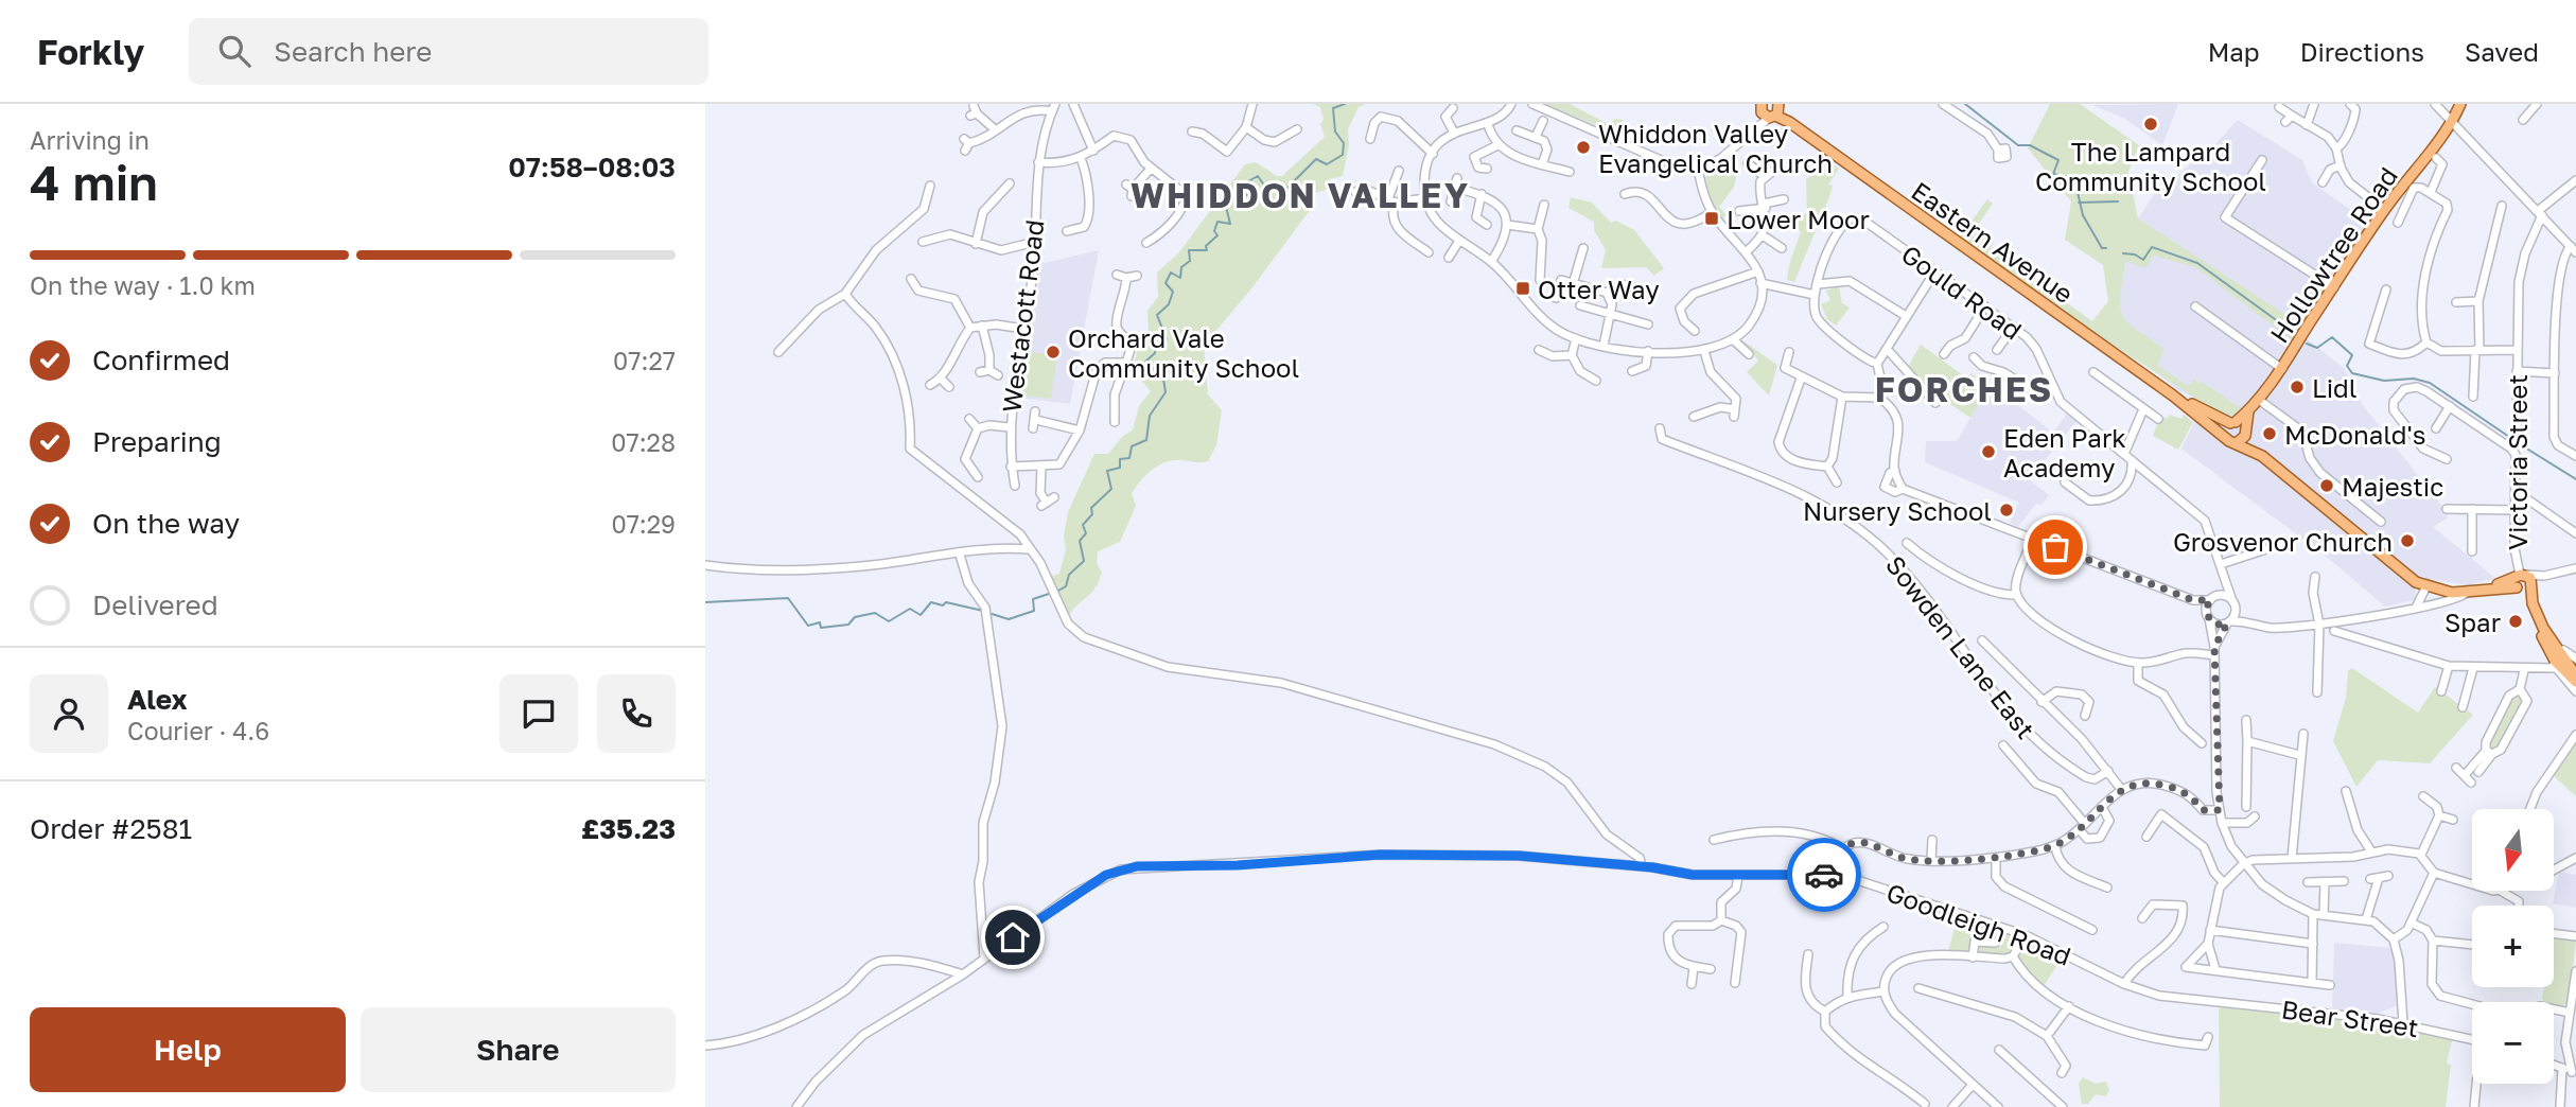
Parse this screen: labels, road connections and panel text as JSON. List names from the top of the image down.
{
  "streets": {
    "main road": ["Eastern Avenue", "Hollowtree Road"],
    "street": [
      "Gould Road",
      "Westacott Road",
      "Victoria Street",
      "Sowden Lane East",
      "Goodleigh Road",
      "Bear Street"
    ]
  },
  "crossings": [
    ["Eastern Avenue", "Hollowtree Road"],
    ["Goodleigh Road", "Bear Street"]
  ],
  "districts": ["WHIDDON VALLEY", "FORCHES"],
  "places": {
    "other": [
      "The Lampard Community School",
      "Whiddon Valley Evangelical Church",
      "Orchard Vale Community School",
      "Lidl",
      "McDonald's",
      "Eden Park Academy",
      "Majestic",
      "Nursery School",
      "Grosvenor Church",
      "Spar"
    ],
    "transit": ["Lower Moor", "Otter Way"]
  },
  "north": "bottom",
  "page": {
    "header": "Forkly",
    "search": "Search here",
    "nav": ["Map", "Directions", "Saved"],
    "heading": ["4 min", "Arriving in", "07:58–08:03"],
    "panel": [
      "Alex",
      "Courier · 4.6",
      "Order #2581",
      "£35.23"
    ],
    "bar": "On the way · 1.0 km",
    "list": [
      ["Confirmed", "07:27"],
      ["Preparing", "07:28"],
      ["On the way", "07:29"],
      "Delivered"
    ],
    "map_buttons": ["+", "−"],
    "buttons": ["Help", "Share"]
  }
}
